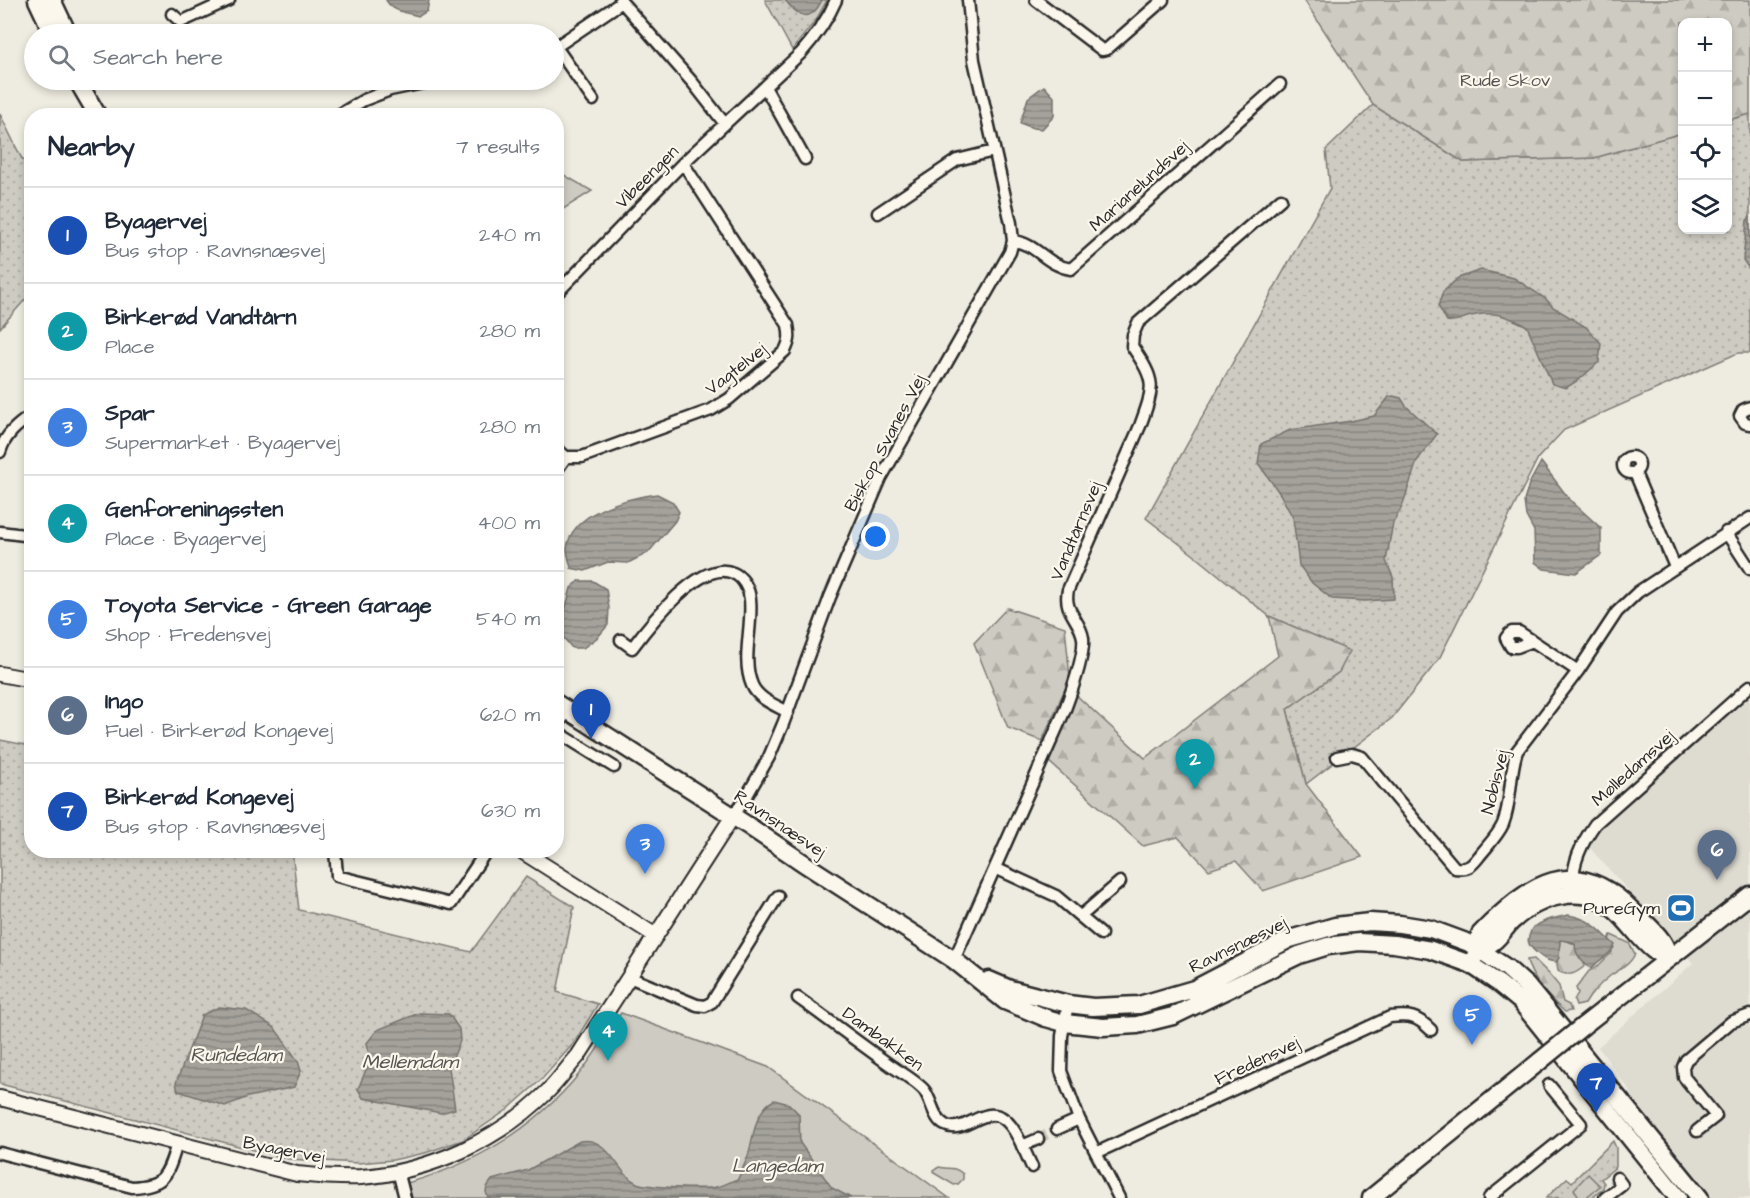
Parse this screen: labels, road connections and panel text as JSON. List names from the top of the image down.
{
  "streets": {
    "main road": ["Ravnsnæsvej"],
    "street": [
      "Vibeengen",
      "Marianelundsvej",
      "Vagtelvej",
      "Biskop Svanes Vej",
      "Vandtårnsvej",
      "Mølledamsvej",
      "Nobisvej",
      "Dambakken",
      "Fredensvej",
      "Byagervej"
    ]
  },
  "crossings": [
    ["Vibeengen", "Vagtelvej"],
    ["Marianelundsvej", "Biskop Svanes Vej"],
    ["Biskop Svanes Vej", "Ravnsnæsvej"],
    ["Biskop Svanes Vej", "Byagervej"],
    ["Vandtårnsvej", "Ravnsnæsvej"],
    ["Ravnsnæsvej", "Byagervej"]
  ],
  "water": ["Rundedam", "Mellemdam", "Langedam"],
  "parks": ["Rude Skov"],
  "places": {
    "sports": ["PureGym"]
  },
  "page": {
    "map_buttons": ["+", "−"],
    "search": "Search here",
    "heading": ["Nearby", "7 results"],
    "list": [
      {
        "mark": "1",
        "name": "Byagervej",
        "note": "Bus stop · Ravnsnæsvej",
        "value": "240 m"
      },
      {
        "mark": "2",
        "name": "Birkerød Vandtårn",
        "note": "Place",
        "value": "280 m"
      },
      {
        "mark": "3",
        "name": "Spar",
        "note": "Supermarket · Byagervej",
        "value": "280 m"
      },
      {
        "mark": "4",
        "name": "Genforeningssten",
        "note": "Place · Byagervej",
        "value": "400 m"
      },
      {
        "mark": "5",
        "name": "Toyota Service - Green Garage",
        "note": "Shop · Fredensvej",
        "value": "540 m"
      },
      {
        "mark": "6",
        "name": "Ingo",
        "note": "Fuel · Birkerød Kongevej",
        "value": "620 m"
      },
      {
        "mark": "7",
        "name": "Birkerød Kongevej",
        "note": "Bus stop · Ravnsnæsvej",
        "value": "630 m"
      }
    ],
    "pins": [
      "1",
      "2",
      "3",
      "6",
      "5",
      "4",
      "7"
    ]
  }
}
